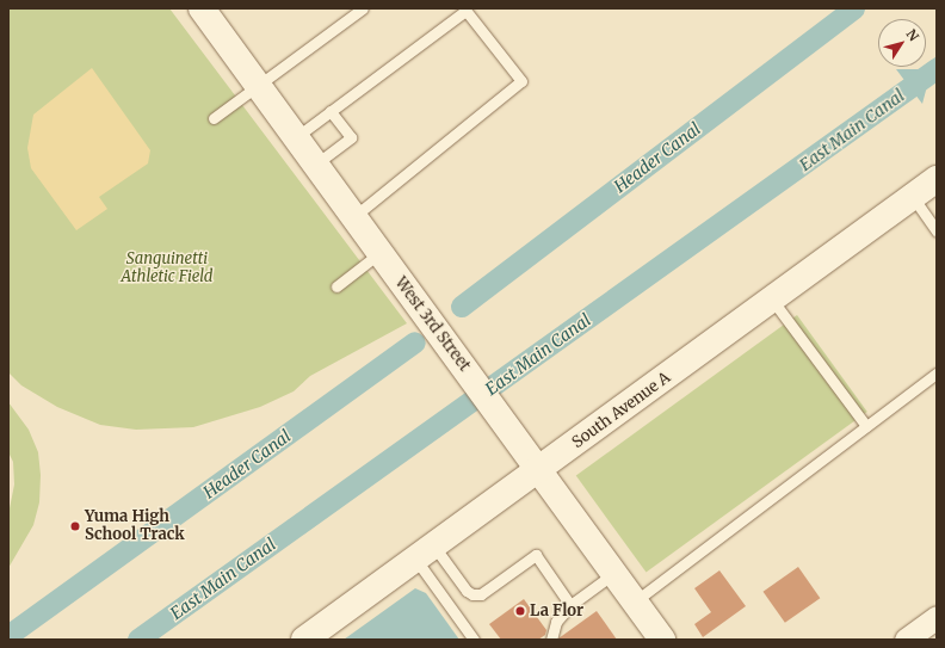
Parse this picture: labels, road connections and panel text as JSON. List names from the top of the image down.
{
  "streets": {
    "street": ["West 3rd Street", "South Avenue A"]
  },
  "crossings": [
    ["West 3rd Street", "South Avenue A"]
  ],
  "water": ["East Main Canal", "Header Canal"],
  "parks": ["Sanguinetti Athletic Field"],
  "places": ["Yuma High School Track", "La Flor"],
  "north": "top right"
}
